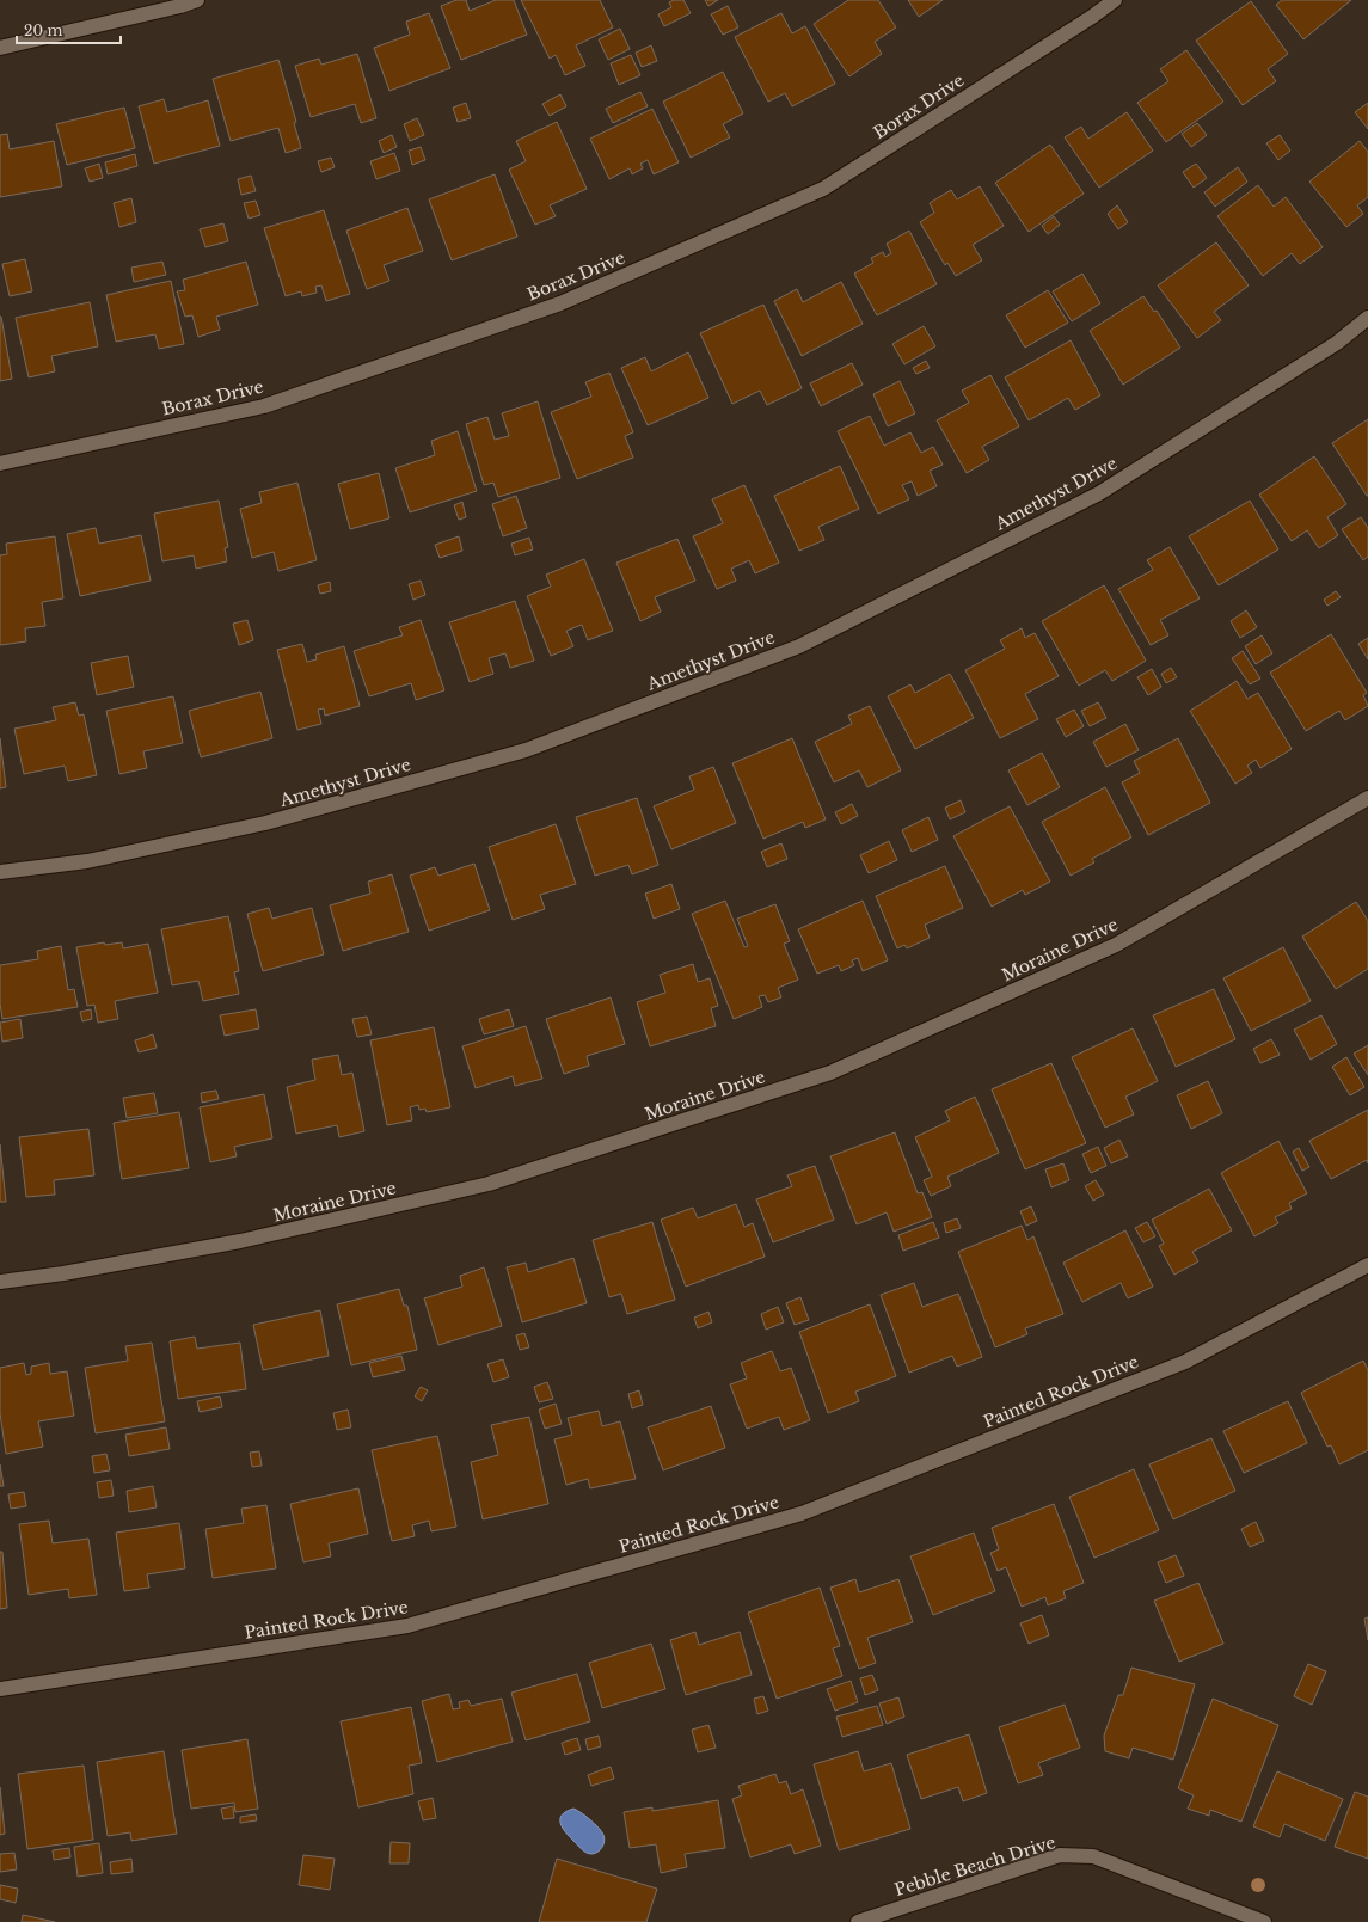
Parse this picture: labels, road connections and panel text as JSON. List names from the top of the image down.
{
  "streets": {
    "street": [
      "Borax Drive",
      "Amethyst Drive",
      "Moraine Drive",
      "Painted Rock Drive",
      "Pebble Beach Drive"
    ]
  },
  "scale_bar": "20 m"
}
